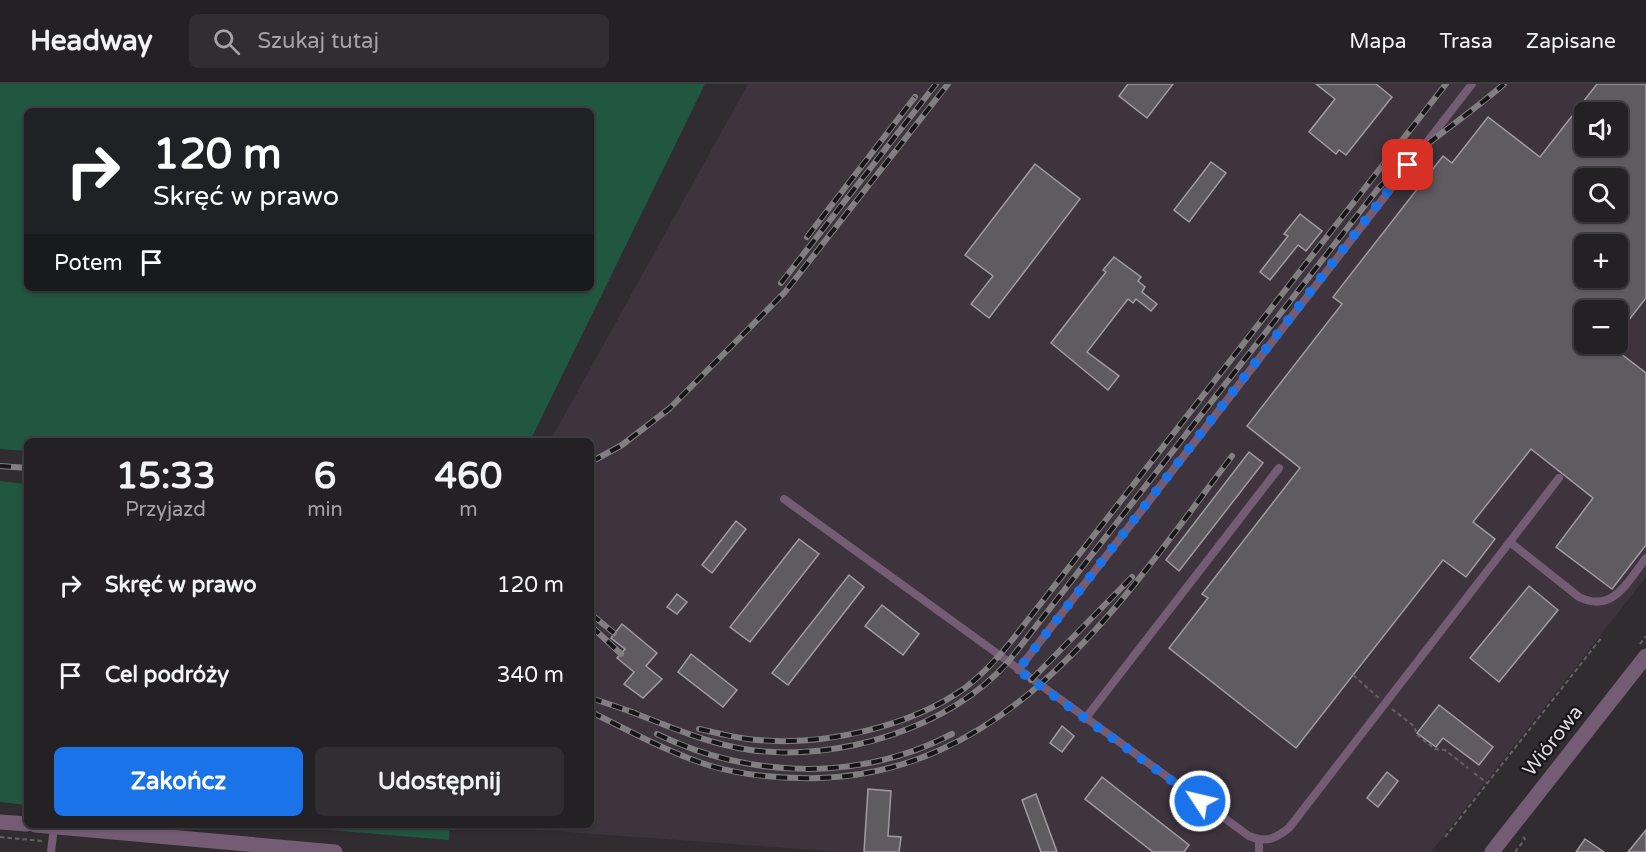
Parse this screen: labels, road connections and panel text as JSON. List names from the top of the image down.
{
  "streets": {
    "street": ["Wiórowa"]
  },
  "page": {
    "header": "Headway",
    "search": "Szukaj tutaj",
    "nav": ["Mapa", "Trasa", "Zapisane"],
    "map_buttons": ["+", "−"],
    "turn": ["120 m", "Skręć w prawo"],
    "then": "Potem",
    "eta": [
      "15:33",
      "Przyjazd",
      "6",
      "min",
      "460",
      "m"
    ],
    "list": [
      {
        "name": "Skręć w prawo",
        "value": "120 m"
      },
      {
        "name": "Cel podróży",
        "value": "340 m"
      }
    ],
    "buttons": ["Zakończ", "Udostępnij"]
  }
}
